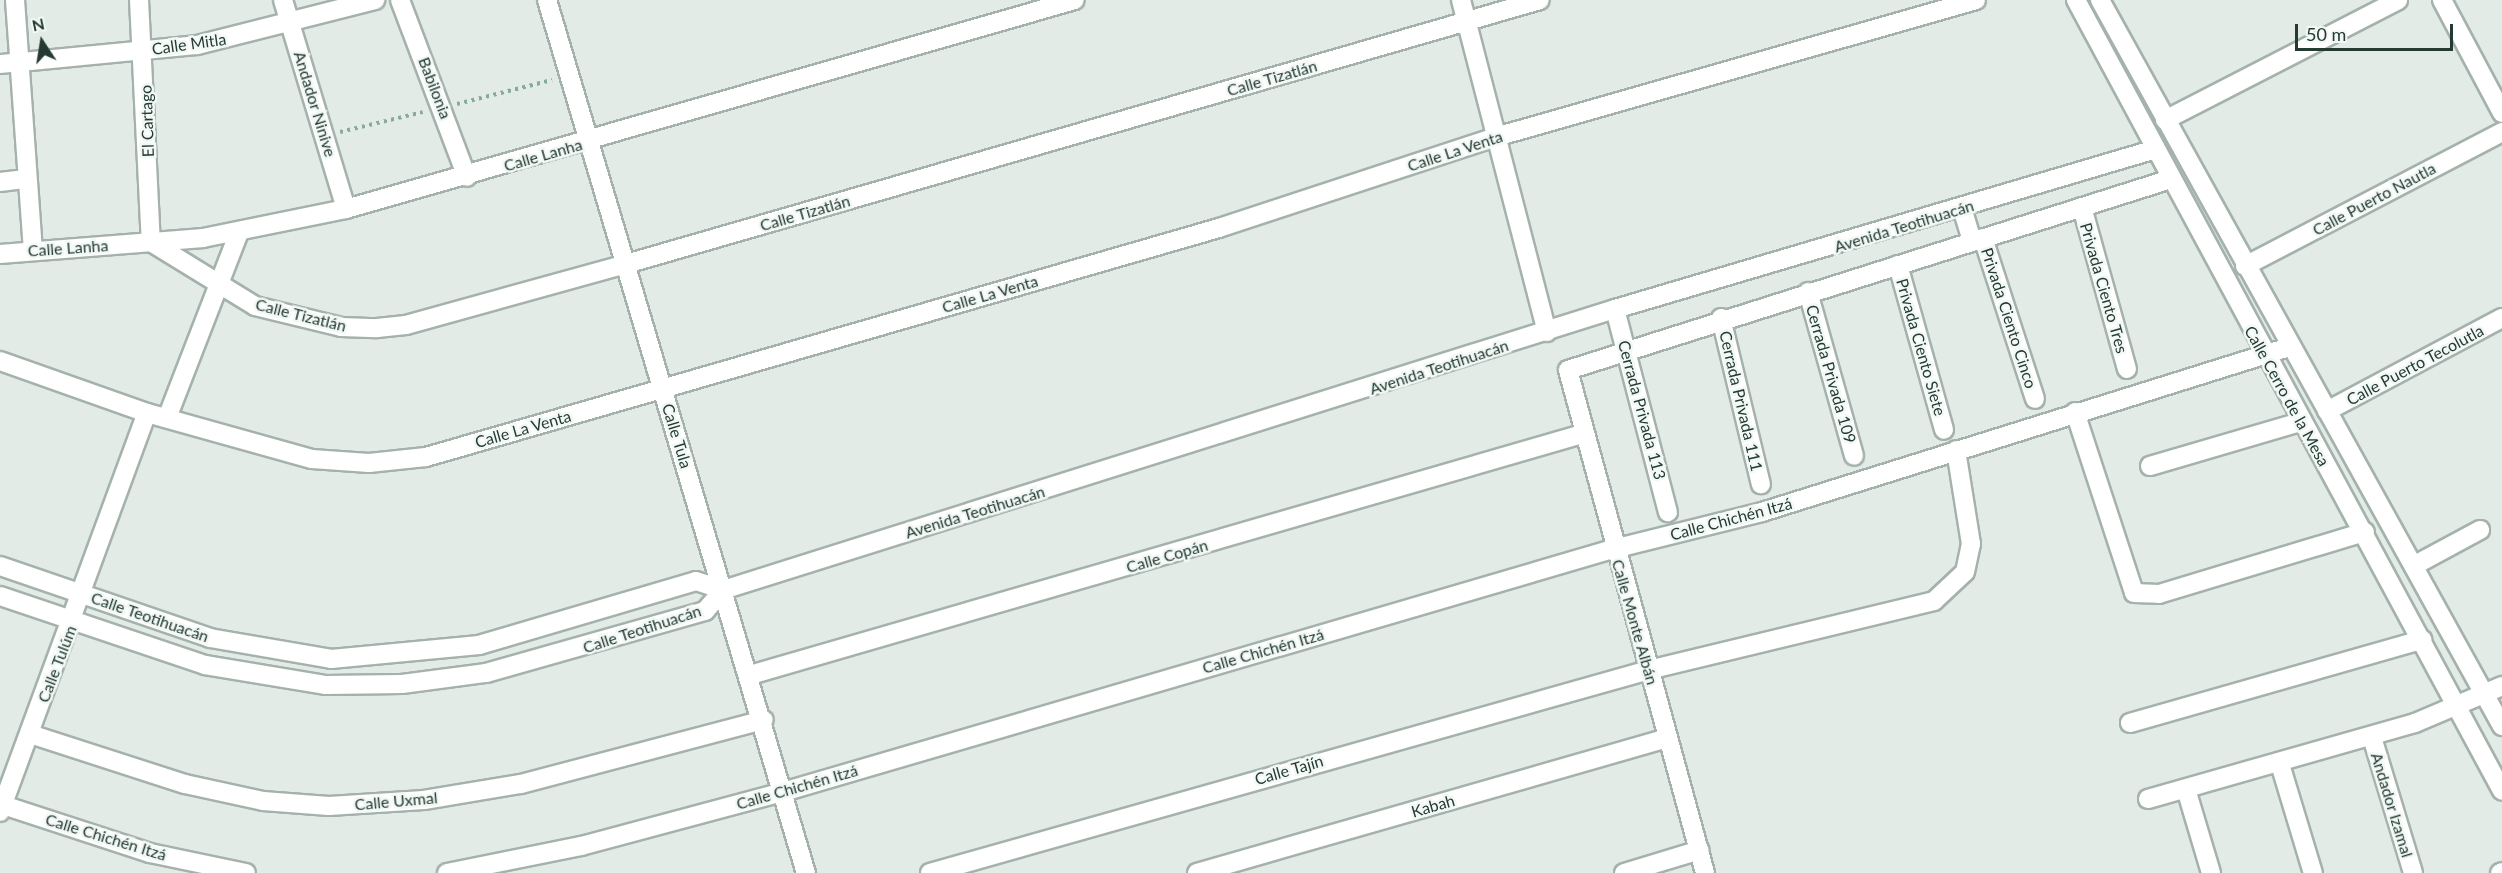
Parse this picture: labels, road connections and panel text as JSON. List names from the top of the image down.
{
  "streets": {
    "street": [
      "Calle Mitla",
      "Calle Tizatlán",
      "Babilonia",
      "Andador Ninive",
      "El Cartago",
      "Calle La Venta",
      "Calle Lanha",
      "Calle Puerto Nautla",
      "Avenida Teotihuacán",
      "Privada Ciento Tres",
      "Privada Ciento Cinco",
      "Privada Ciento Siete",
      "Calle Puerto Tecolutla",
      "Cerrada Privada 109",
      "Calle Cerro de la Mesa",
      "Cerrada Privada 111",
      "Cerrada Privada 113",
      "Calle Tula",
      "Calle Chichén Itzá",
      "Calle Copán",
      "Calle Teotihuacán",
      "Calle Monte Albán",
      "Calle Tulúm",
      "Calle Tajín",
      "Calle Uxmal",
      "Andador Izamal",
      "Kabah"
    ]
  },
  "crossings": [
    ["Calle Mitla", "Andador Ninive"],
    ["Calle Mitla", "El Cartago"],
    ["Calle Tizatlán", "El Cartago"],
    ["Calle Tizatlán", "Calle Lanha"],
    ["Calle Tizatlán", "Calle Tula"],
    ["Babilonia", "Calle Lanha"],
    ["Andador Ninive", "Calle Lanha"],
    ["El Cartago", "Calle Lanha"],
    ["Calle La Venta", "Calle Tula"],
    ["Calle La Venta", "Calle Tulúm"],
    ["Calle Lanha", "Calle Tula"],
    ["Calle Puerto Nautla", "Calle Cerro de la Mesa"],
    ["Avenida Teotihuacán", "Privada Ciento Cinco"],
    ["Avenida Teotihuacán", "Calle Cerro de la Mesa"],
    ["Avenida Teotihuacán", "Cerrada Privada 113"],
    ["Avenida Teotihuacán", "Calle Tula"],
    ["Avenida Teotihuacán", "Calle Teotihuacán"],
    ["Calle Puerto Tecolutla", "Calle Cerro de la Mesa"],
    ["Calle Cerro de la Mesa", "Calle Chichén Itzá"],
    ["Cerrada Privada 113", "Calle Monte Albán"],
    ["Calle Tula", "Calle Chichén Itzá"],
    ["Calle Tula", "Calle Copán"],
    ["Calle Tula", "Calle Teotihuacán"],
    ["Calle Tula", "Calle Uxmal"],
    ["Calle Chichén Itzá", "Calle Monte Albán"],
    ["Calle Chichén Itzá", "Calle Tulúm"],
    ["Calle Chichén Itzá", "Calle Tajín"],
    ["Calle Copán", "Calle Monte Albán"],
    ["Calle Teotihuacán", "Calle Tulúm"],
    ["Calle Monte Albán", "Calle Tajín"],
    ["Calle Monte Albán", "Kabah"],
    ["Calle Tulúm", "Calle Uxmal"]
  ],
  "scale_bar": "50 m",
  "north": "top"
}
